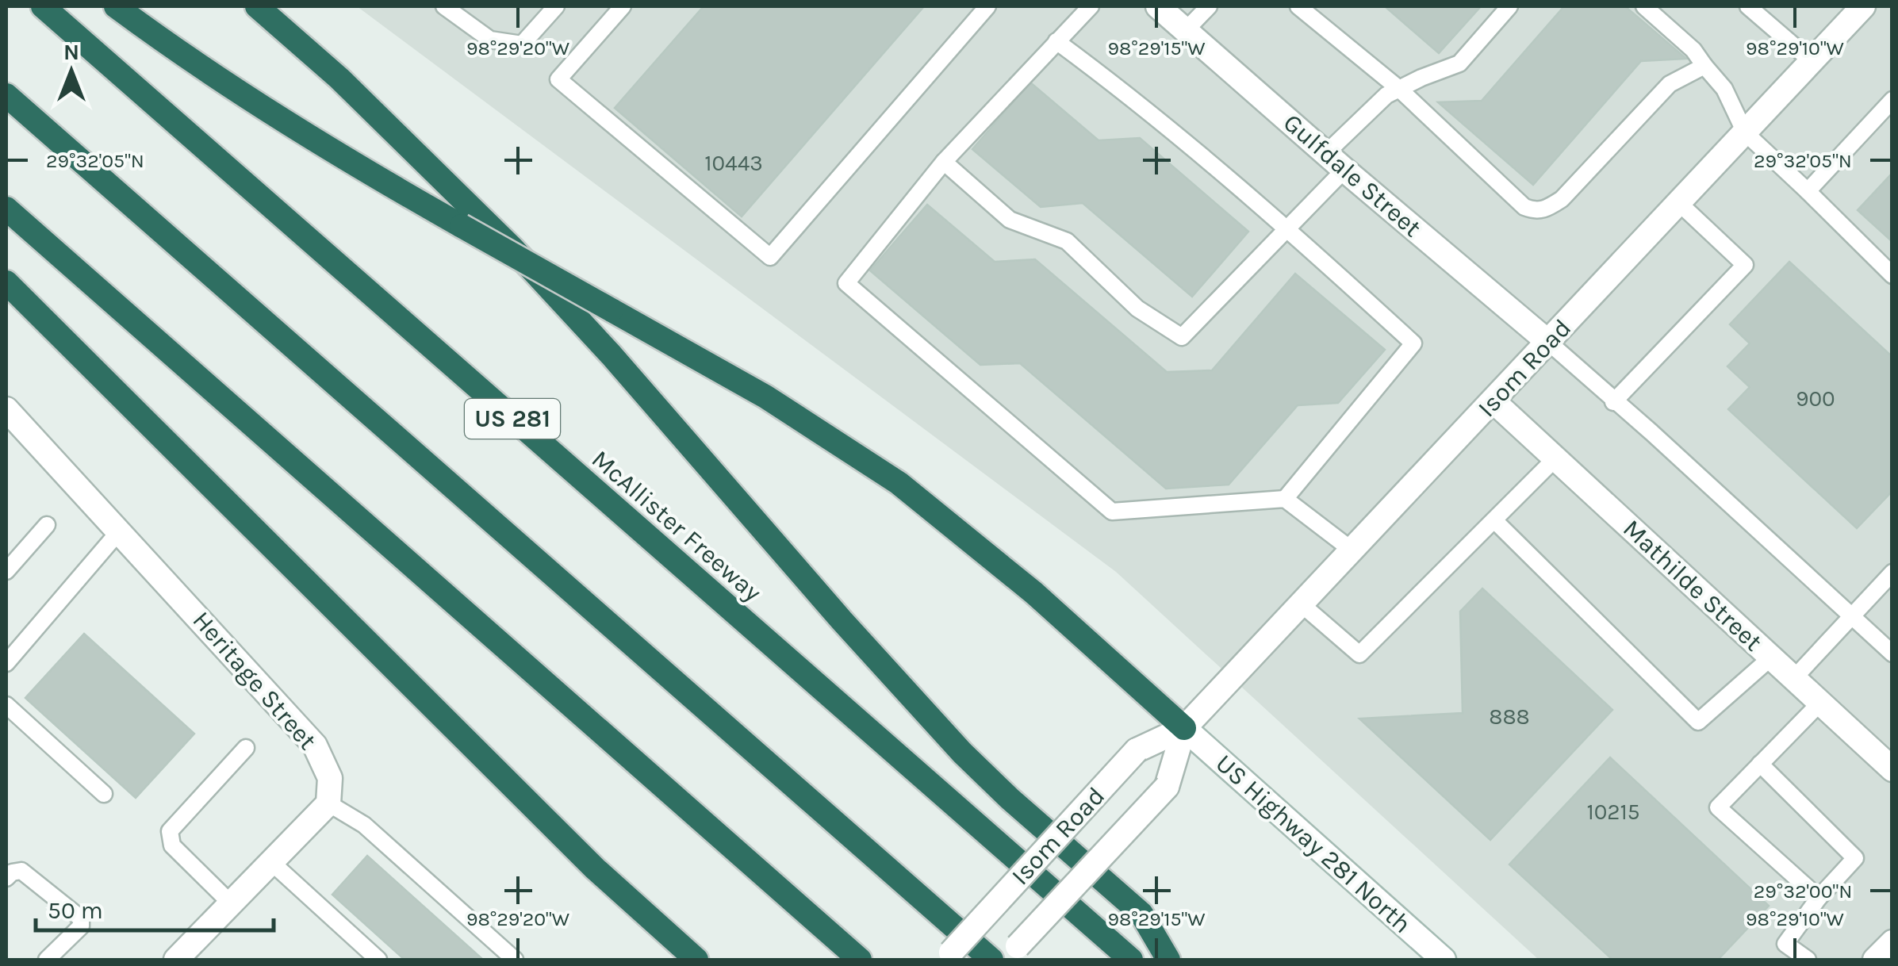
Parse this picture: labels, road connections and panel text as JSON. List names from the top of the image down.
{
  "streets": {
    "highway": ["US 281", "McAllister Freeway"],
    "street": [
      "Gulfdale Street",
      "Isom Road",
      "Mathilde Street",
      "Heritage Street",
      "US Highway 281 North"
    ]
  },
  "crossings": [
    ["Gulfdale Street", "Isom Road"],
    ["Isom Road", "Mathilde Street"],
    ["Isom Road", "US Highway 281 North"]
  ],
  "house_numbers": [
    "10443",
    "900",
    "888",
    "10215"
  ],
  "scale_bar": "50 m",
  "north": "top",
  "coordinates": [
    "98°29'20\"W",
    "98°29'15\"W",
    "98°29'10\"W",
    "29°32'05\"N",
    "29°32'00\"N"
  ]
}
